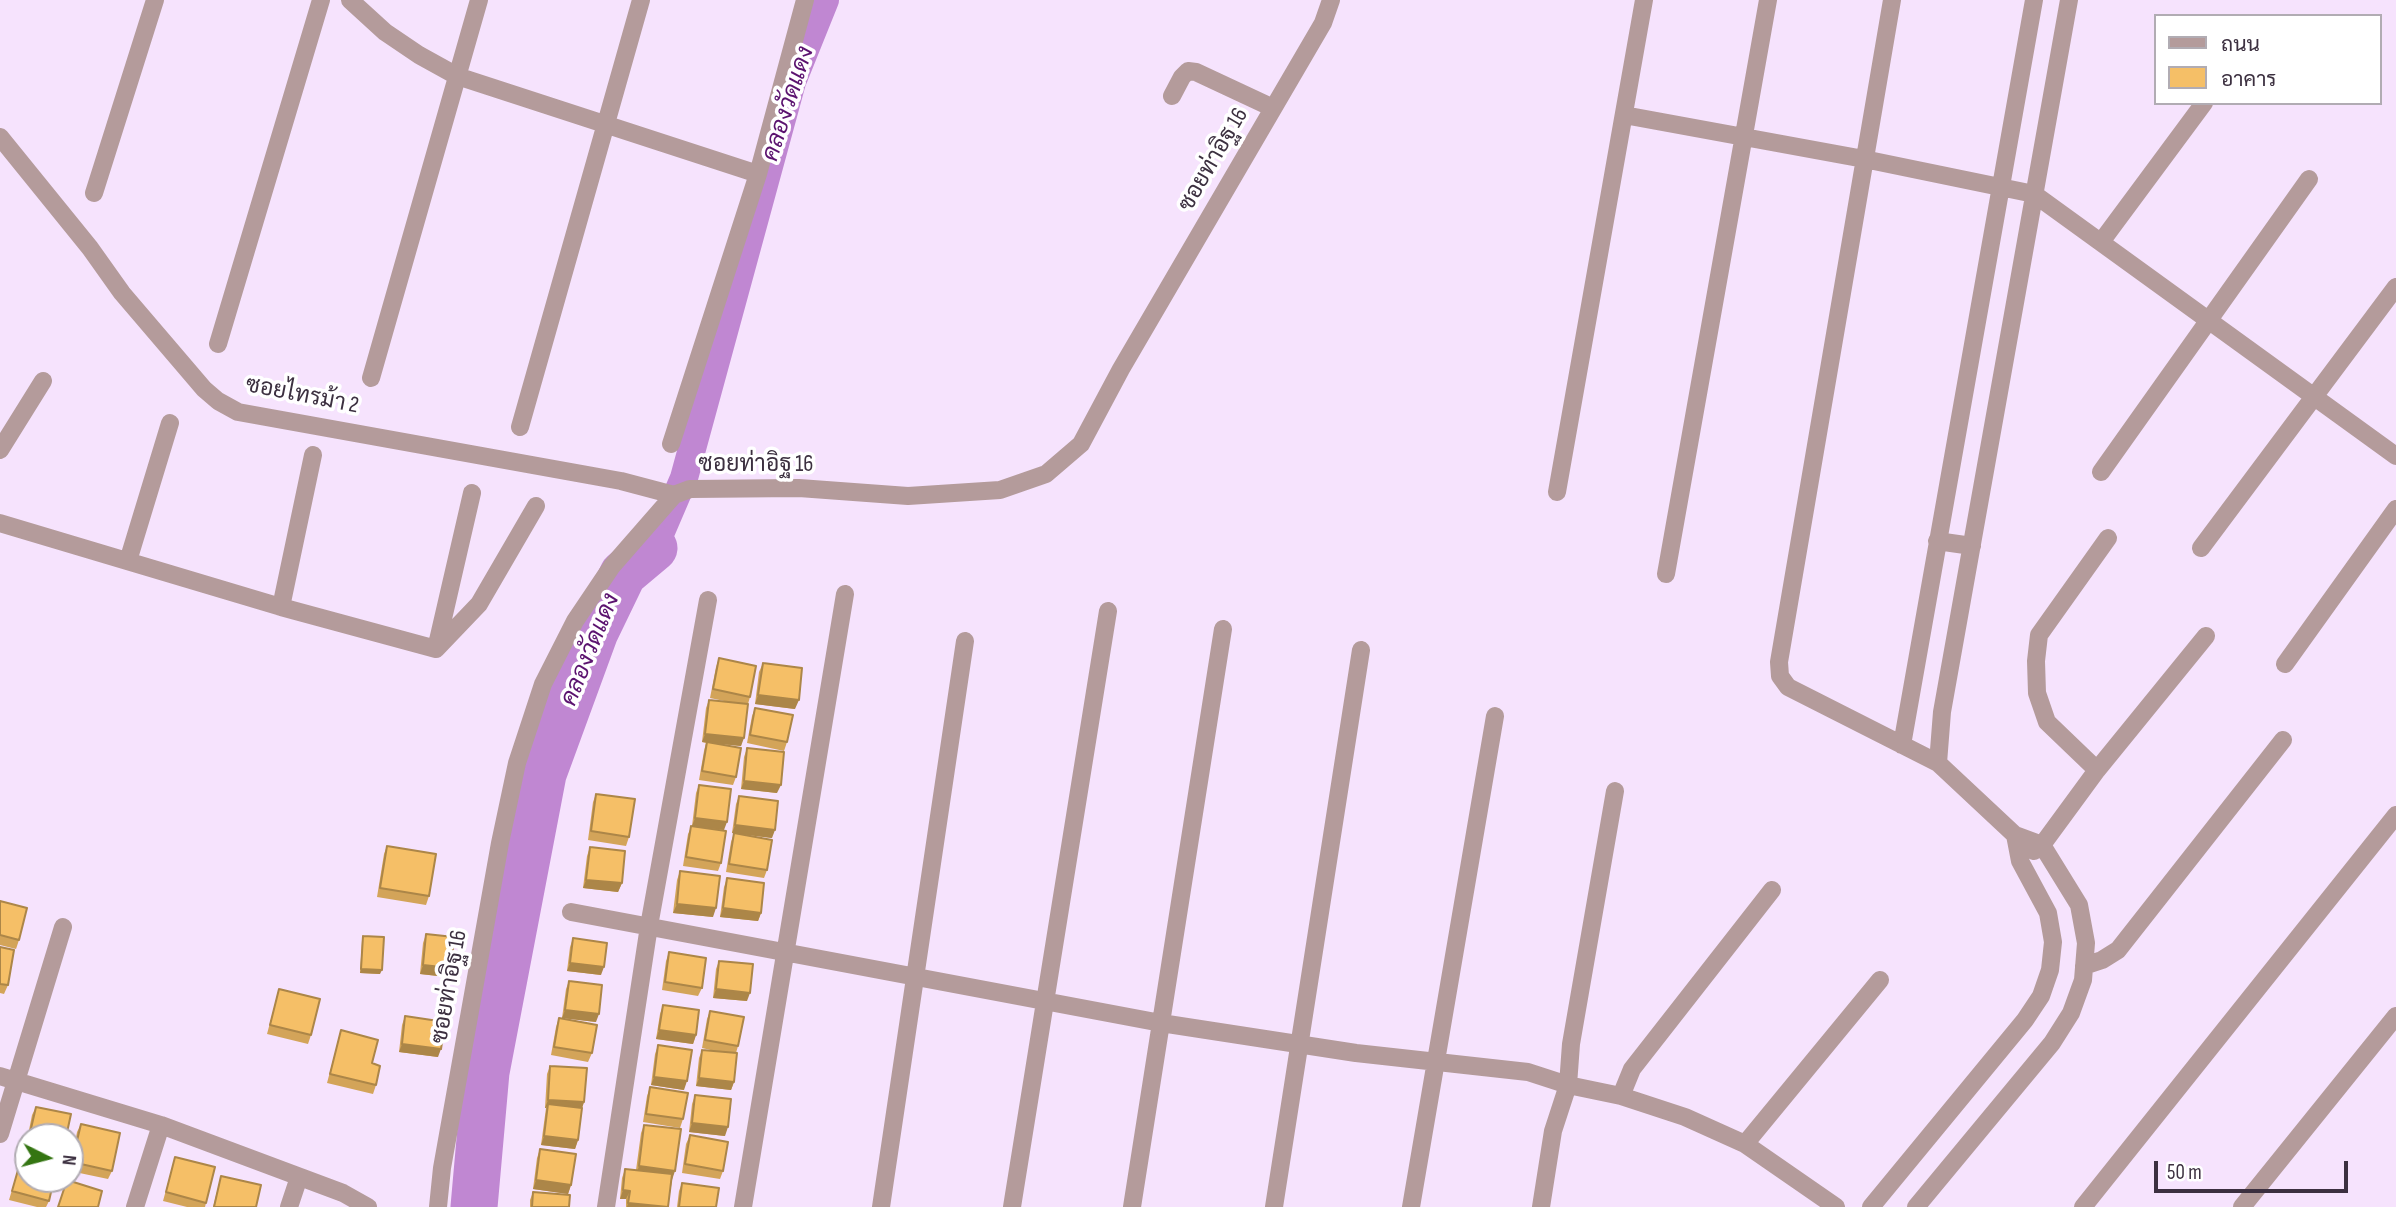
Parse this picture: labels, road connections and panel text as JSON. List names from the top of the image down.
{
  "streets": {
    "street": ["ซอยท่าอิฐ 16", "ซอยไทรม้า 2"]
  },
  "crossings": [
    ["ซอยท่าอิฐ 16", "ซอยไทรม้า 2"]
  ],
  "water": ["คลองวัดแดง"],
  "legend": ["ถนน", "อาคาร"],
  "scale_bar": "50 m",
  "north": "right"
}
